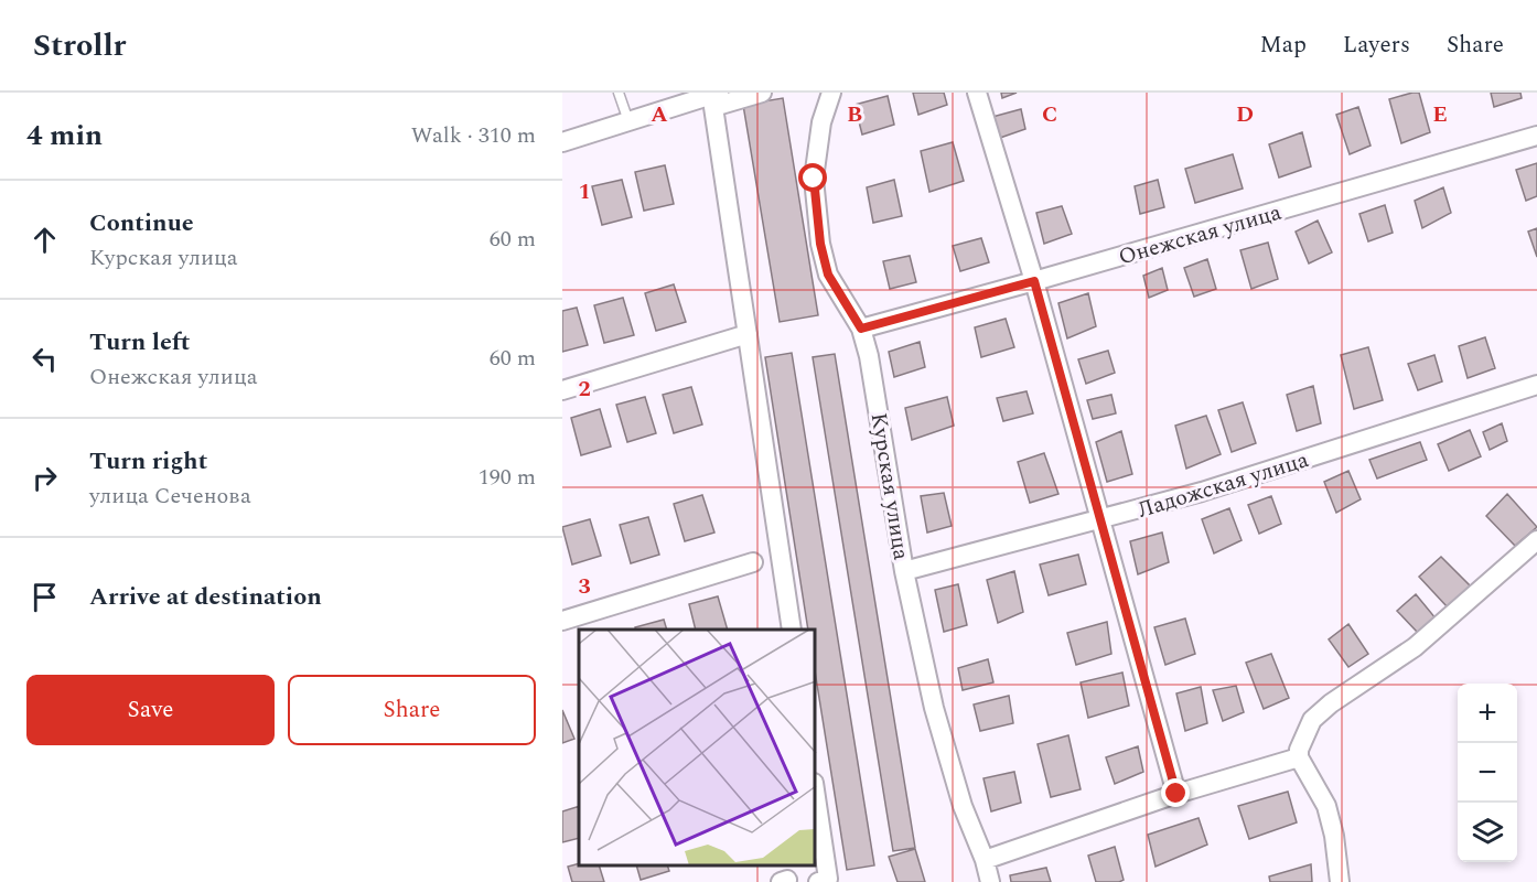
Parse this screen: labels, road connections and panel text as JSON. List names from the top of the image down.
{
  "streets": {
    "street": ["Онежская улица", "Ладожская улица", "Курская улица"]
  },
  "crossings": [
    ["Онежская улица", "Курская улица"],
    ["Ладожская улица", "Курская улица"]
  ],
  "page": {
    "header": "Strollr",
    "nav": ["Map", "Layers", "Share"],
    "heading": ["4 min", "Walk · 310 m"],
    "list": [
      ["Continue", "Курская улица", "60 m"],
      ["Turn left", "Онежская улица", "60 m"],
      ["Turn right", "улица Сеченова", "190 m"],
      "Arrive at destination"
    ],
    "buttons": ["Save", "Share"],
    "map_buttons": ["+", "−"]
  },
  "grid": {
    "columns": [
      "A",
      "B",
      "C",
      "D",
      "E"
    ],
    "rows": ["1", "2", "3"]
  }
}
